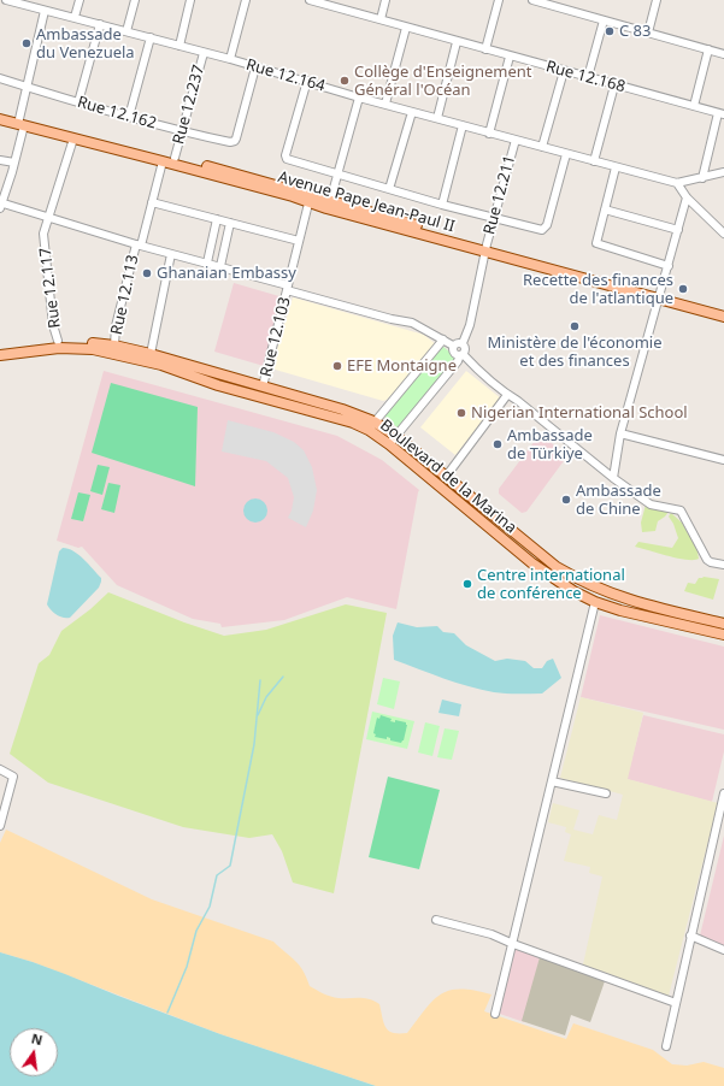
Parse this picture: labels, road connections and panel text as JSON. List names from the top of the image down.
{
  "streets": {
    "main road": ["Avenue Pape Jean-Paul II", "Boulevard de la Marina"],
    "street": [
      "Rue 12.164",
      "Rue 12.168",
      "Rue 12.237",
      "Rue 12.162",
      "Rue 12.211",
      "Rue 12.117",
      "Rue 12.113",
      "Rue 12.103"
    ]
  },
  "crossings": [
    ["Rue 12.164", "Rue 12.237"],
    ["Rue 12.164", "Rue 12.162"],
    ["Rue 12.164", "Rue 12.211"],
    ["Rue 12.237", "Rue 12.162"],
    ["Rue 12.237", "Avenue Pape Jean-Paul II"],
    ["Rue 12.211", "Avenue Pape Jean-Paul II"],
    ["Avenue Pape Jean-Paul II", "Rue 12.113"],
    ["Avenue Pape Jean-Paul II", "Rue 12.103"],
    ["Rue 12.117", "Boulevard de la Marina"],
    ["Rue 12.113", "Boulevard de la Marina"],
    ["Rue 12.103", "Boulevard de la Marina"]
  ],
  "places": [
    "C 83",
    "Ambassade du Venezuela",
    "Collège d'Enseignement Général l'Océan",
    "Ghanaian Embassy",
    "Recette des finances de l'atlantique",
    "Ministère de l'économie et des finances",
    "EFE Montaigne",
    "Nigerian International School",
    "Ambassade de Türkiye",
    "Ambassade de Chine",
    "Centre international de conférence"
  ],
  "north": "top"
}
